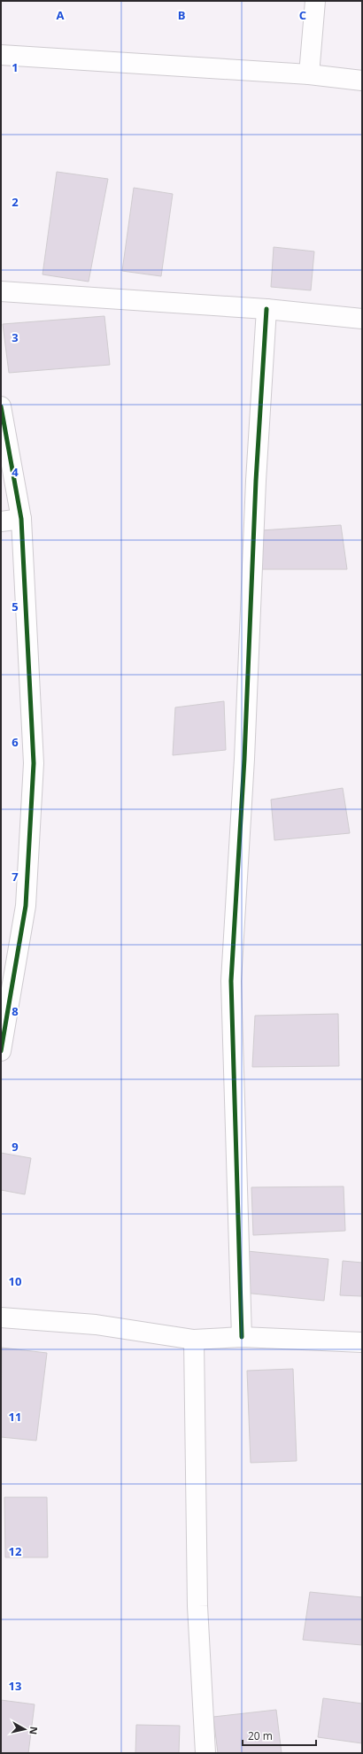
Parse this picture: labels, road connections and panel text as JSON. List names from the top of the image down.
{
  "scale_bar": "20 m",
  "north": "right",
  "grid": {
    "columns": ["A", "B", "C"],
    "rows": [
      "1",
      "2",
      "3",
      "4",
      "5",
      "6",
      "7",
      "8",
      "9",
      "10",
      "11",
      "12",
      "13"
    ]
  }
}
